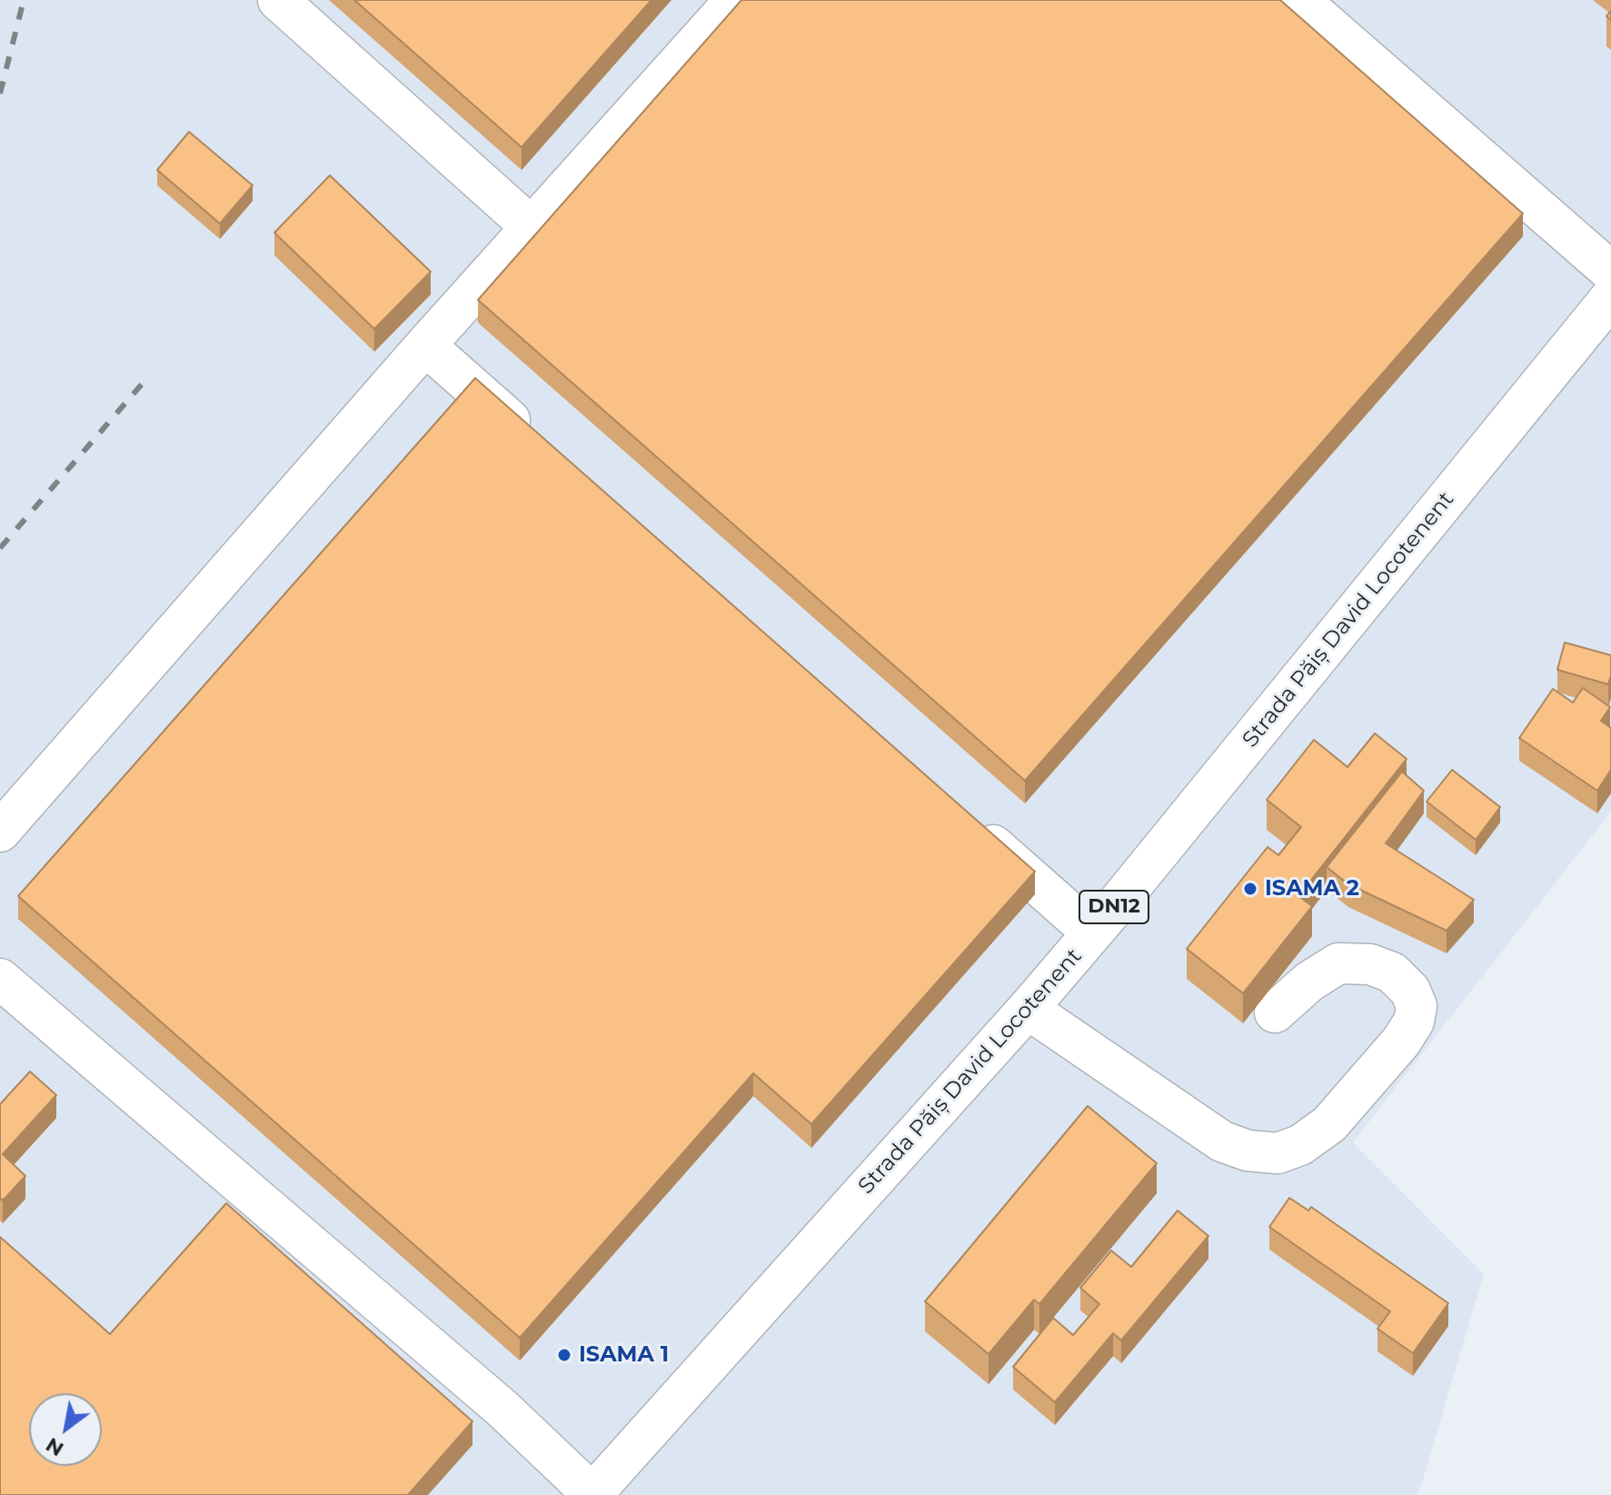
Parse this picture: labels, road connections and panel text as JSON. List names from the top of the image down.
{
  "streets": {
    "main road": ["Strada Păiș David Locotenent", "DN12"]
  },
  "places": ["ISAMA 2", "ISAMA 1"],
  "north": "bottom left"
}
